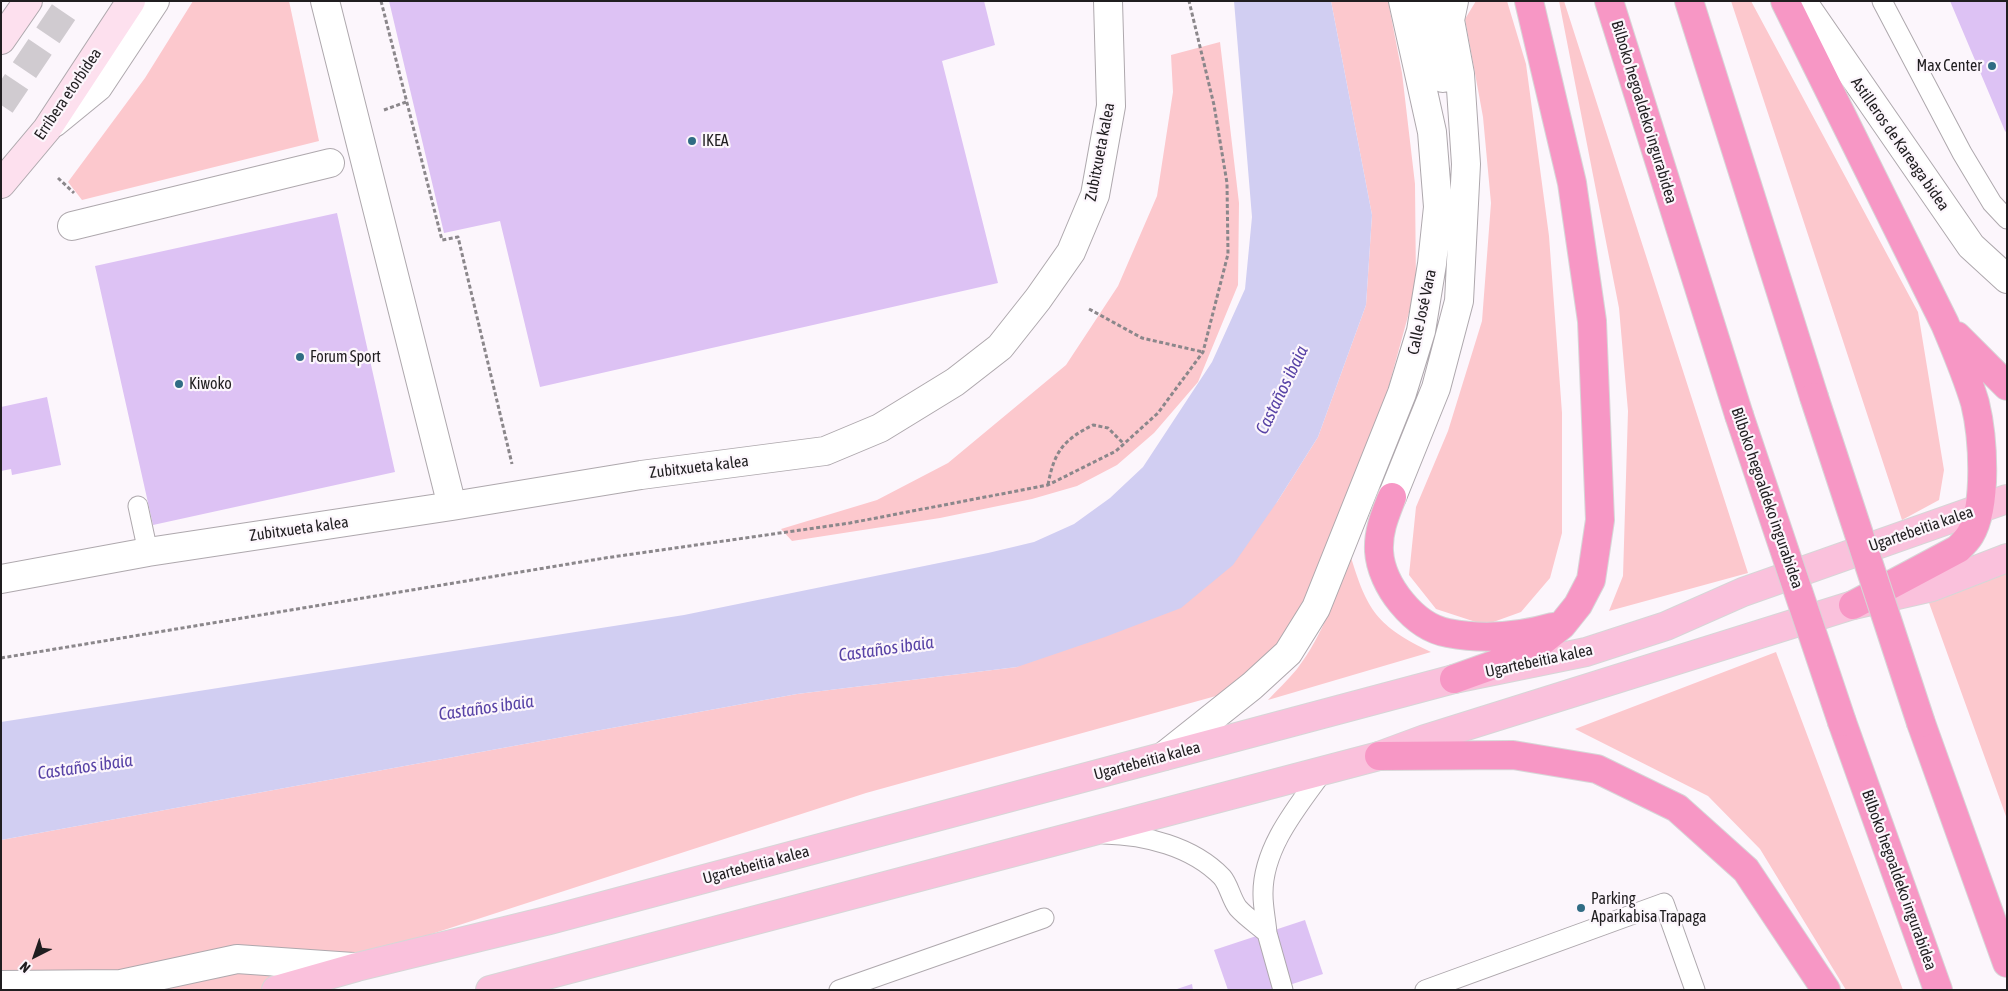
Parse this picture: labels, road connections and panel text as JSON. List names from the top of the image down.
{
  "streets": {
    "highway": ["Bilboko hegoaldeko ingurabidea"],
    "main road": ["Ugartebeitia kalea"],
    "street": [
      "Erribera etorbidea",
      "Astilleros de Kareaga bidea",
      "Zubitxueta kalea",
      "Calle José Vara"
    ]
  },
  "crossings": [
    ["Calle José Vara", "Ugartebeitia kalea"]
  ],
  "water": ["Castaños ibaia"],
  "places": [
    "Max Center",
    "IKEA",
    "Forum Sport",
    "Kiwoko",
    "Parking Aparkabisa Trapaga"
  ],
  "north": "bottom left"
}
